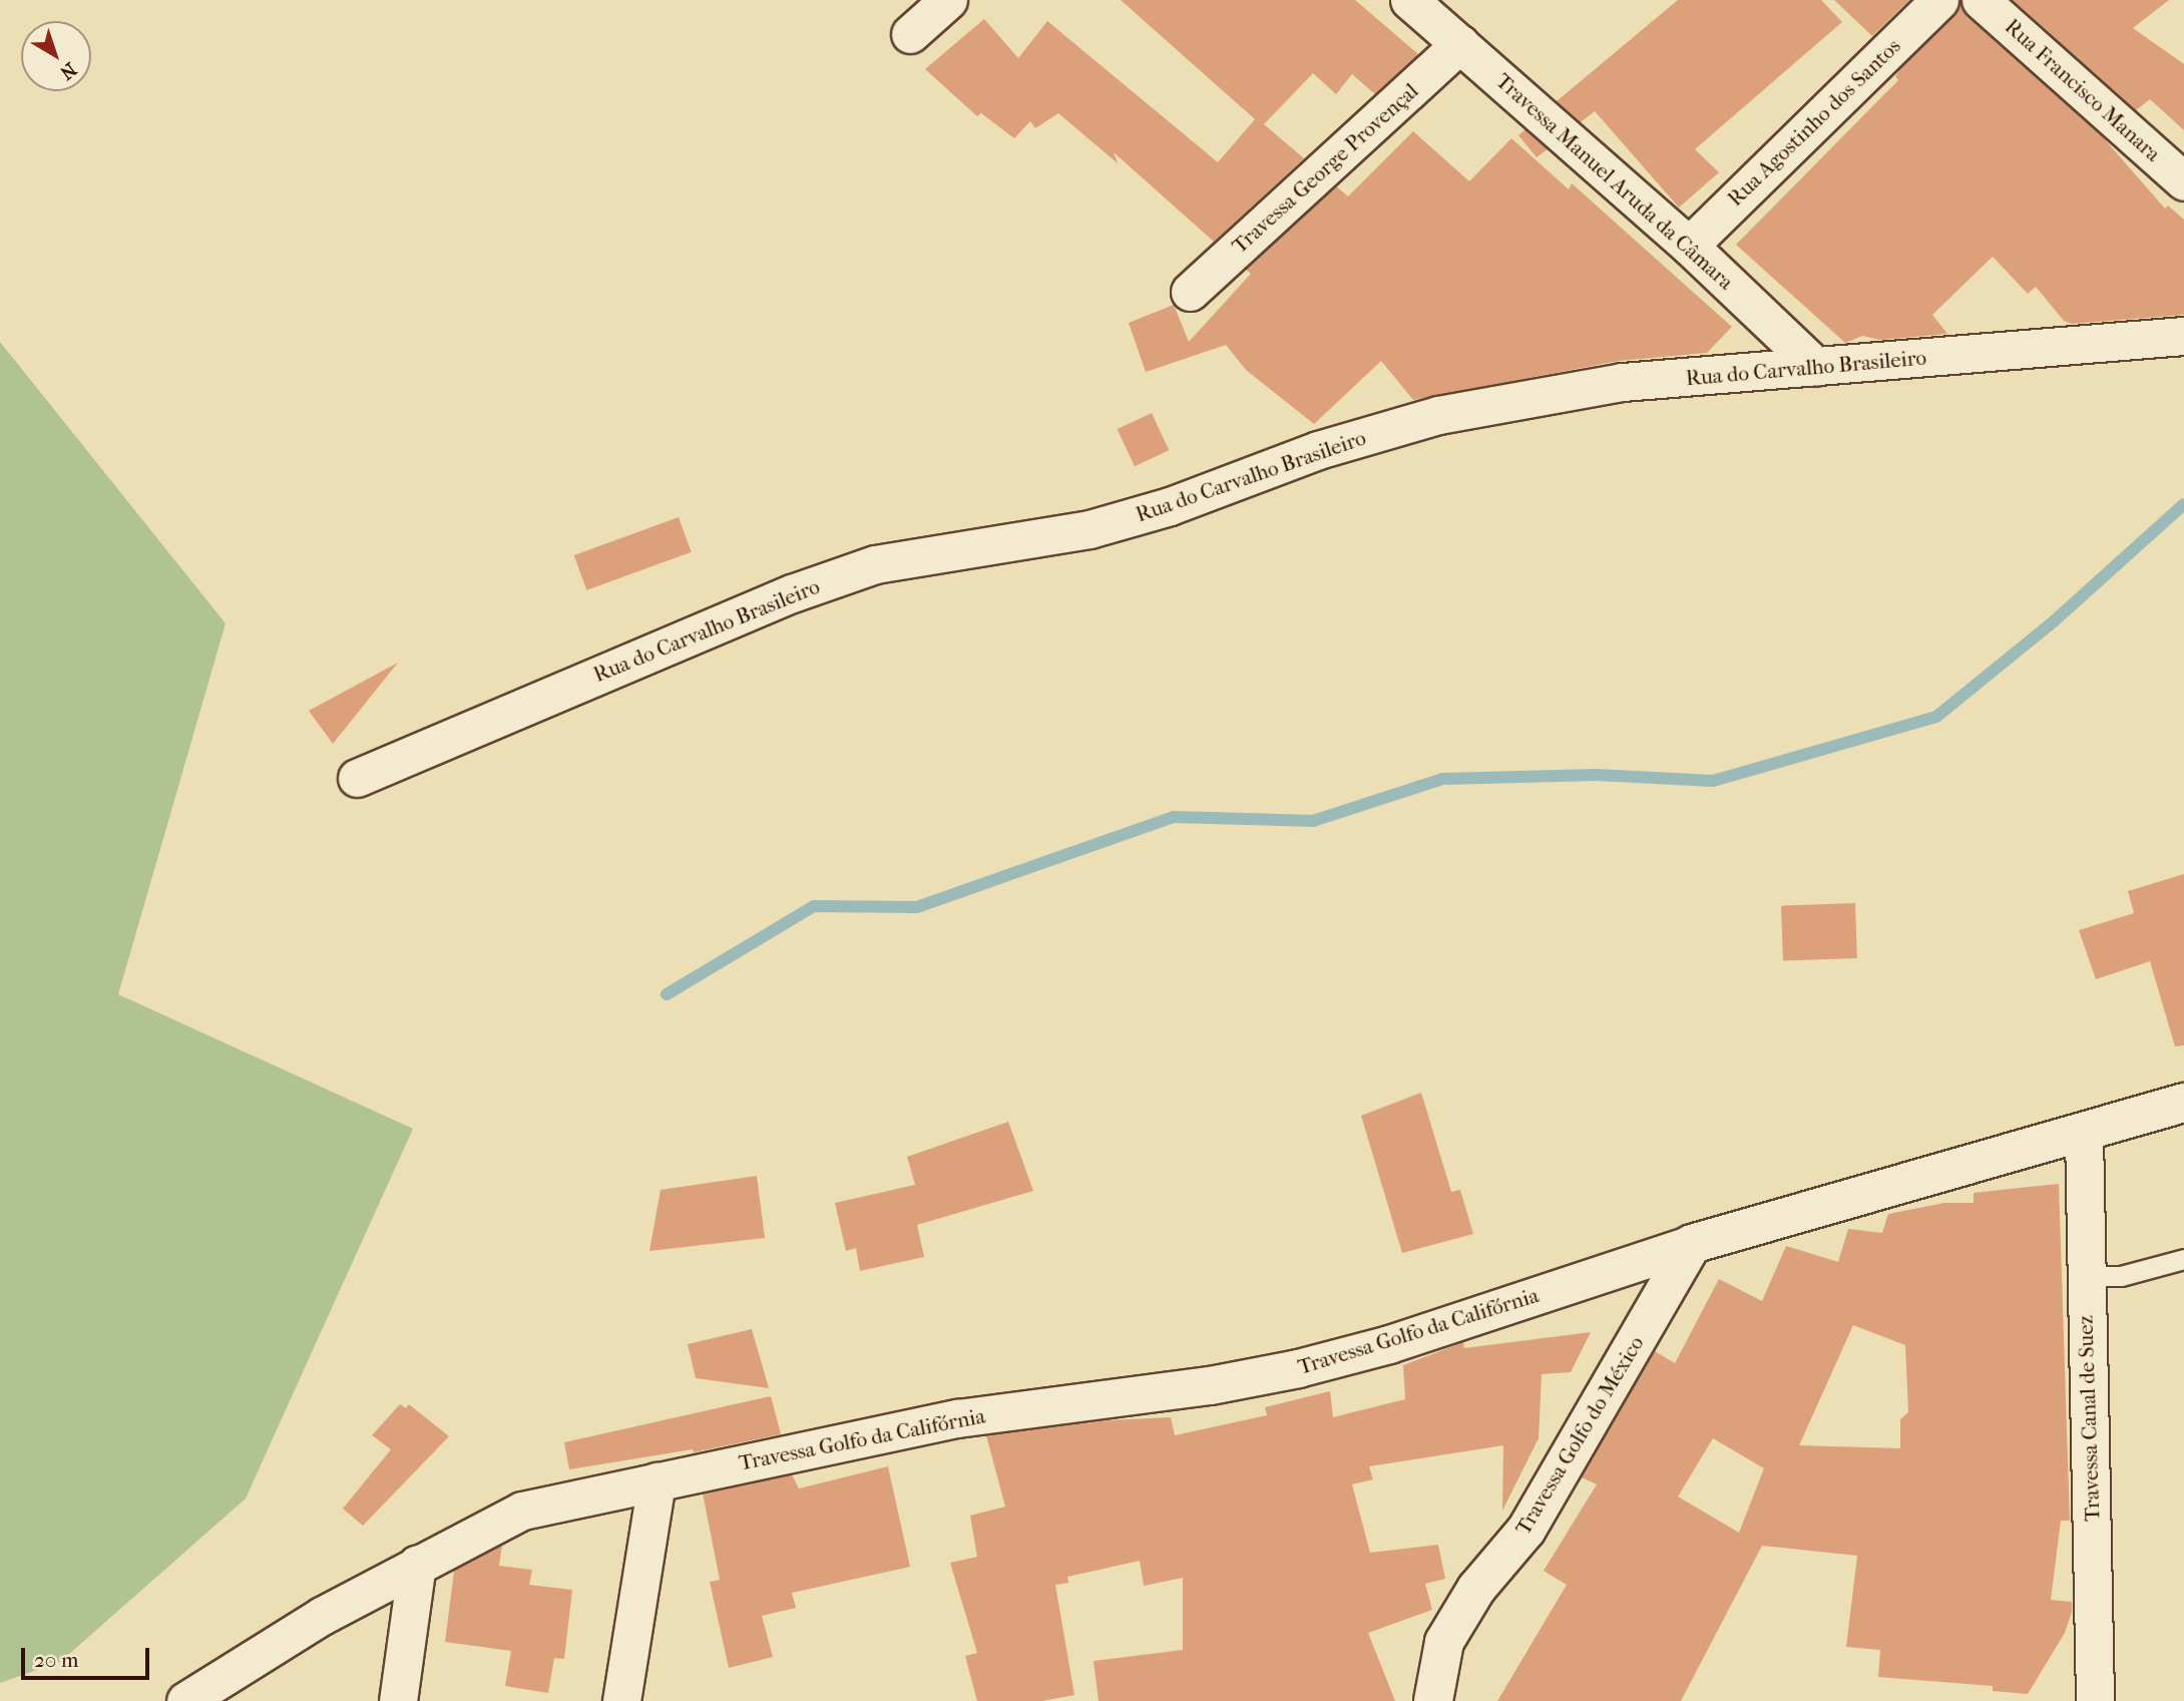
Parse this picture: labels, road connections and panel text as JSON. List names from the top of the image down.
{
  "streets": {
    "street": [
      "Rua Francisco Manara",
      "Rua Agostinho dos Santos",
      "Travessa George Provençal",
      "Travessa Manuel Aruda da Câmara",
      "Rua do Carvalho Brasileiro",
      "Travessa Golfo da Califórnia",
      "Travessa Canal de Suez",
      "Travessa Golfo do México"
    ]
  },
  "crossings": [
    ["Rua Agostinho dos Santos", "Travessa Manuel Aruda da Câmara"],
    ["Travessa George Provençal", "Travessa Manuel Aruda da Câmara"],
    ["Travessa Manuel Aruda da Câmara", "Rua do Carvalho Brasileiro"],
    ["Travessa Golfo da Califórnia", "Travessa Canal de Suez"],
    ["Travessa Golfo da Califórnia", "Travessa Golfo do México"]
  ],
  "scale_bar": "20 m",
  "north": "bottom right"
}
